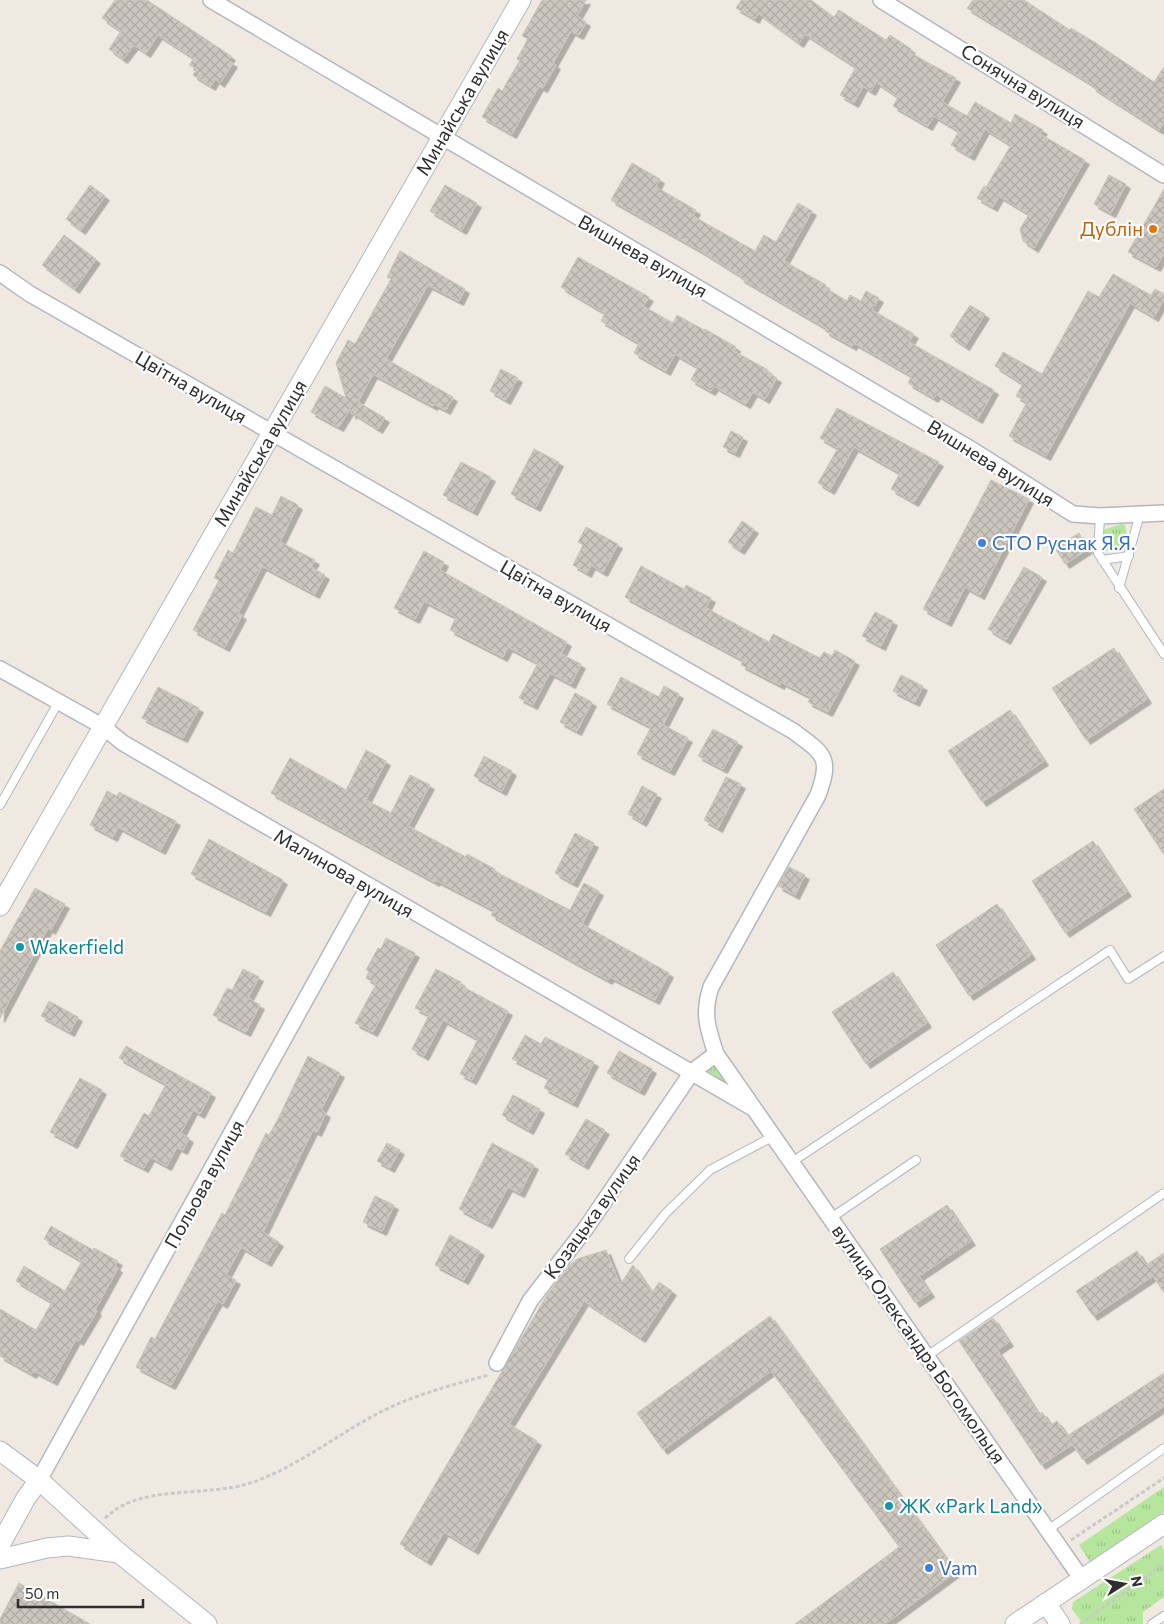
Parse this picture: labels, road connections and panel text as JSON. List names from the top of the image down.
{
  "streets": {
    "street": [
      "Сонячна вулиця",
      "Минайська вулиця",
      "Вишнева вулиця",
      "Цвітна вулиця",
      "Малинова вулиця",
      "Польова вулиця",
      "Козацька вулиця",
      "вулиця Олександра Богомольця"
    ]
  },
  "crossings": [
    ["Минайська вулиця", "Вишнева вулиця"],
    ["Минайська вулиця", "Цвітна вулиця"],
    ["Минайська вулиця", "Малинова вулиця"],
    ["Цвітна вулиця", "Малинова вулиця"],
    ["Цвітна вулиця", "Козацька вулиця"],
    ["Цвітна вулиця", "вулиця Олександра Богомольця"],
    ["Малинова вулиця", "Польова вулиця"],
    ["Малинова вулиця", "Козацька вулиця"],
    ["Малинова вулиця", "вулиця Олександра Богомольця"]
  ],
  "places": [
    "Дублін",
    "СТО Руснак Я.Я.",
    "Wakerfield",
    "ЖК «Park Land»",
    "Vam"
  ],
  "scale_bar": "50 m",
  "north": "right"
}
